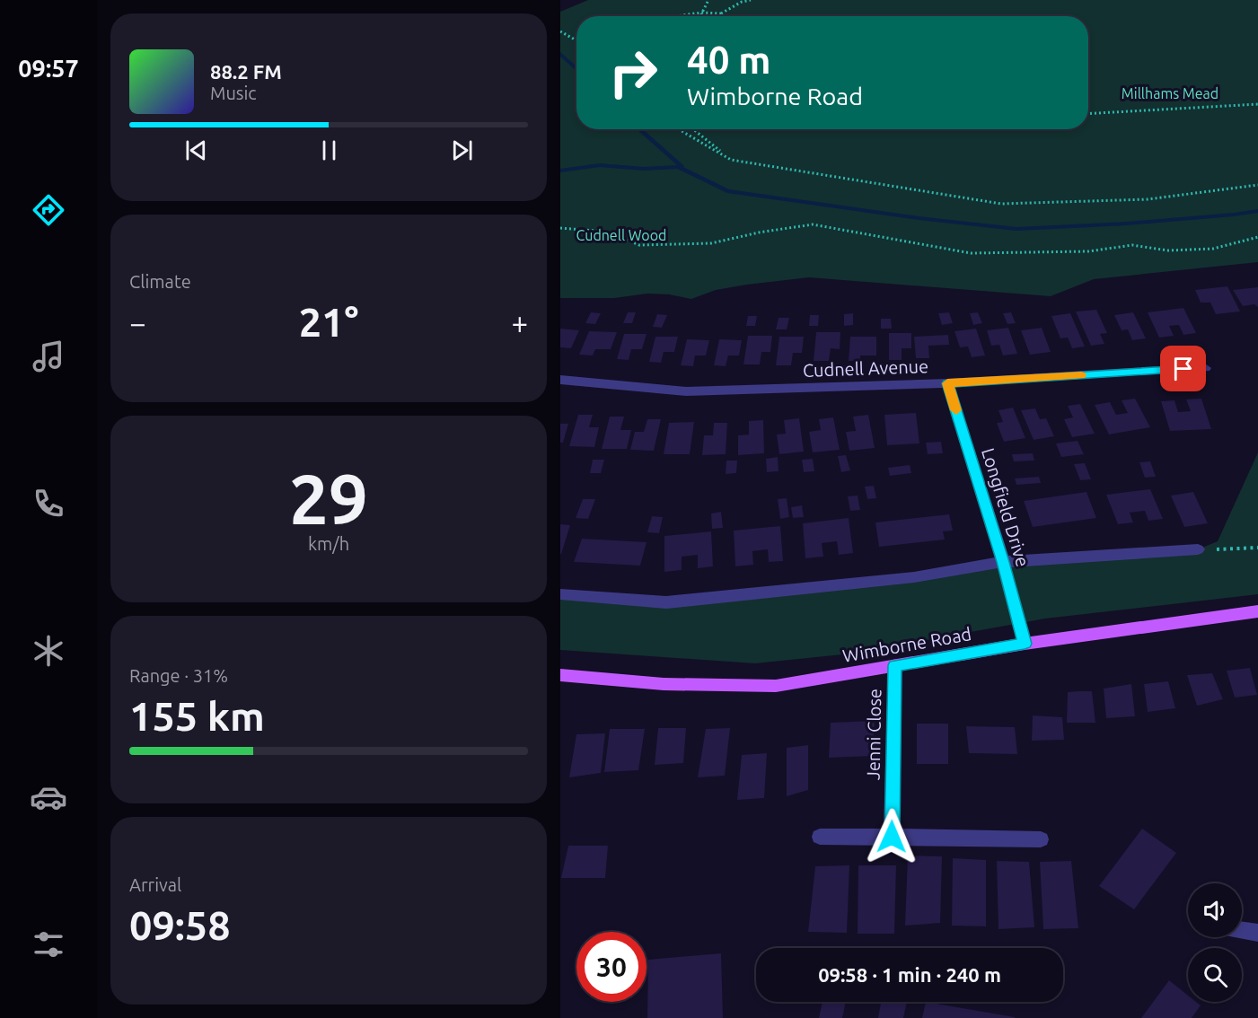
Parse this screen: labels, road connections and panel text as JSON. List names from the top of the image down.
{
  "streets": {
    "main road": ["Wimborne Road"],
    "street": ["Cudnell Avenue", "Longfield Drive", "Jenni Close"]
  },
  "crossings": [
    ["Cudnell Avenue", "Longfield Drive"],
    ["Longfield Drive", "Wimborne Road"],
    ["Wimborne Road", "Jenni Close"]
  ],
  "parks": ["Millhams Mead", "Cudnell Wood"],
  "page": {
    "tabs": "09:57",
    "turn": ["40 m", "Wimborne Road"],
    "song": ["88.2 FM", "Music"],
    "tile": [
      "Climate",
      ["29", "km/h"],
      ["Range · 31%", "155 km"],
      ["Arrival", "09:58"]
    ],
    "heat": ["−", "21°", "+"],
    "limit": "30",
    "trip": "09:58 · 1 min · 240 m"
  }
}
